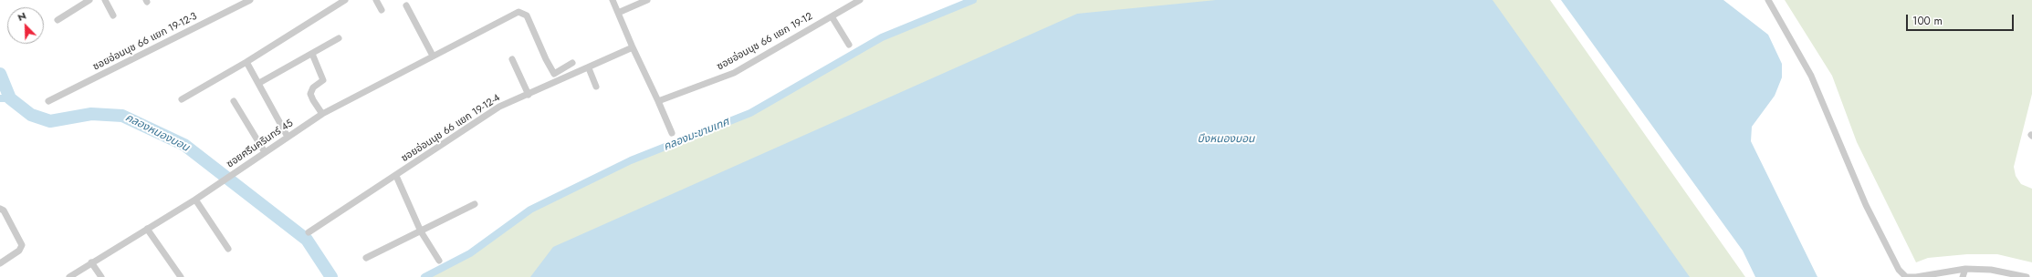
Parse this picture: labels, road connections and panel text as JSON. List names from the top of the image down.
{
  "streets": {
    "street": [
      "ซอยอ่อนนุช 66 แยก 19-12-3",
      "ซอยอ่อนนุช 66 แยก 19-12",
      "ซอยอ่อนนุช 66 แยก 19-12-4",
      "ซอยศรีนครินทร์ 45"
    ]
  },
  "water": ["คลองหนองบอน", "คลองมะขามเทศ", "บึงหนองบอน"],
  "scale_bar": "100 m",
  "north": "top left"
}
